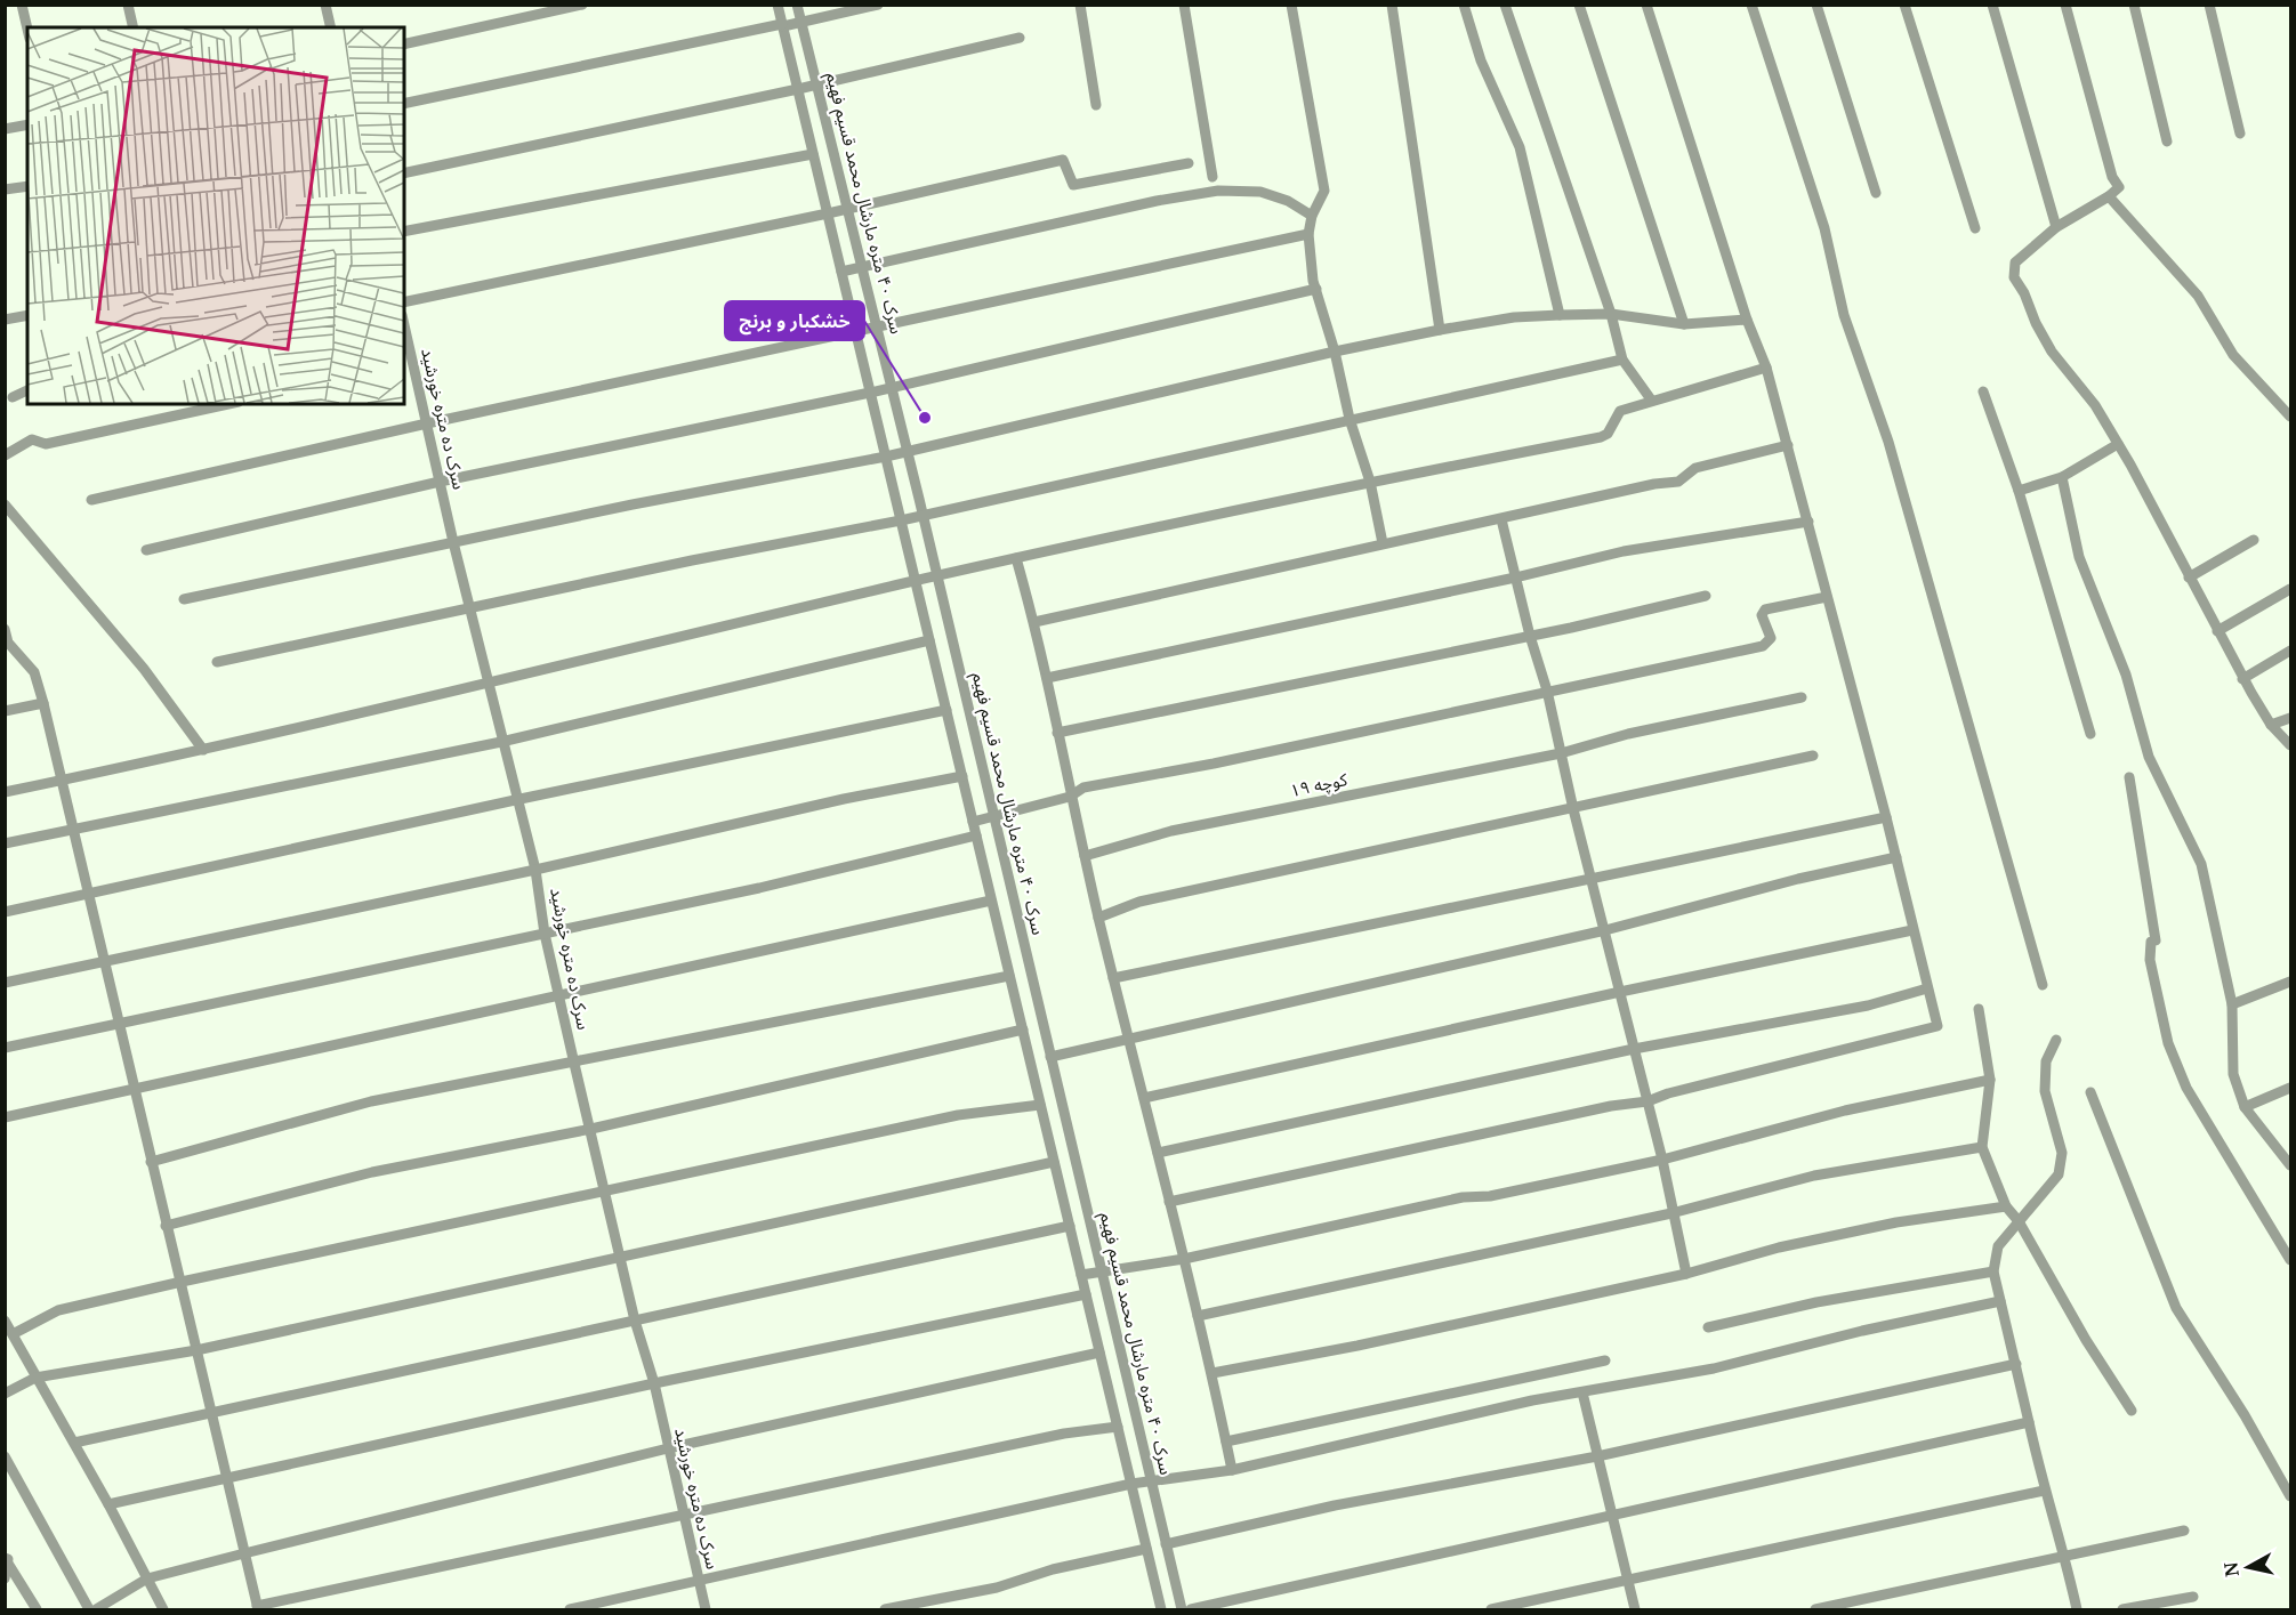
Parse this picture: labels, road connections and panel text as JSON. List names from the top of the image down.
{
  "streets": {
    "street": ["سرک ۴۰ متره مارشال محمد قسیم فهیم", "سرک ده متره خورشید", "کوچه ۱۹"]
  },
  "places": ["خشکبار و برنج"],
  "north": "left"
}
